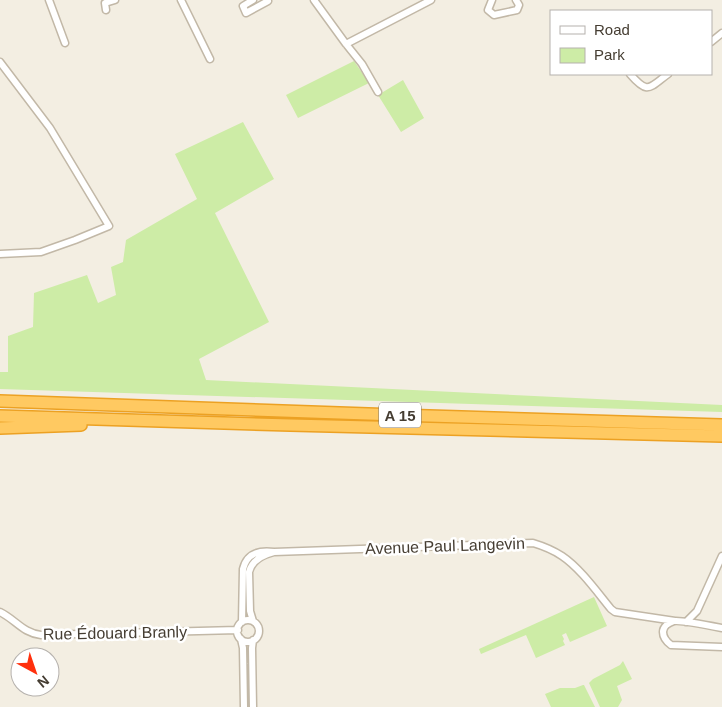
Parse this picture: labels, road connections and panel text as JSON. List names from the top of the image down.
{
  "streets": {
    "highway": ["A 15"],
    "street": ["Avenue Paul Langevin", "Rue Édouard Branly"]
  },
  "crossings": [
    ["Avenue Paul Langevin", "Rue Édouard Branly"]
  ],
  "legend": ["Road", "Park"],
  "north": "bottom right"
}
